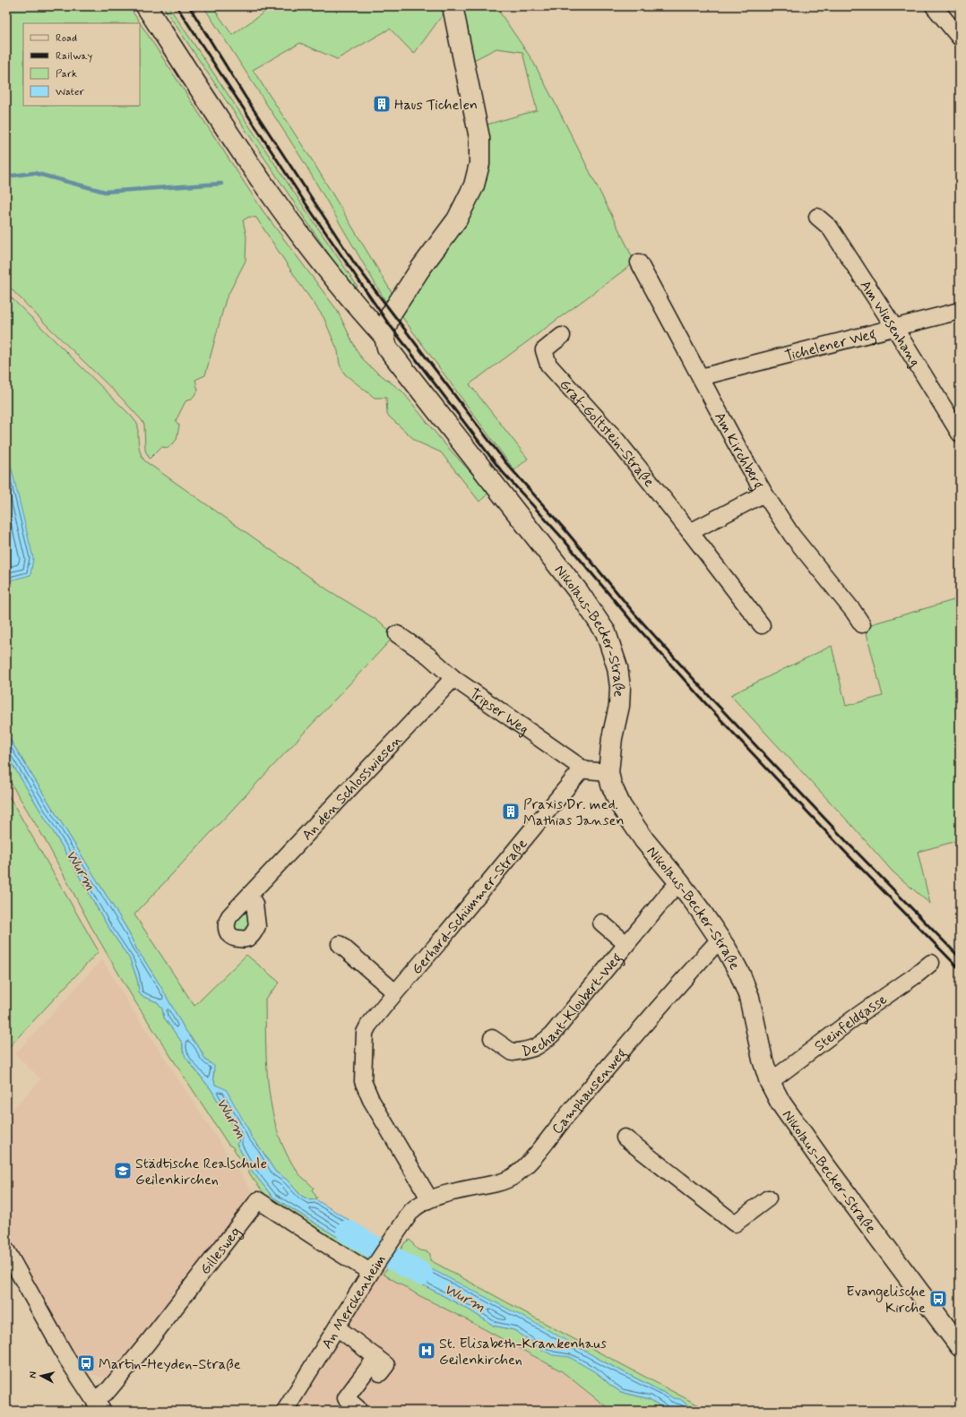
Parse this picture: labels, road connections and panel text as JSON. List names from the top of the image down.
{
  "streets": {
    "main road": ["Nikolaus-Becker-Straße"],
    "street": [
      "Am Wiesenhang",
      "Tichelener Weg",
      "Graf-Goltstein-Straße",
      "Am Kirchberg",
      "Tripser Weg",
      "An den Schlosswiesen",
      "Gerhard-Schümmer-Straße",
      "Dechant-Kloubert-Weg",
      "Steinfeldgasse",
      "Camphausenweg",
      "Gillesweg",
      "An Merckenheim"
    ]
  },
  "crossings": [
    ["Am Wiesenhang", "Tichelener Weg"],
    ["Tichelener Weg", "Am Kirchberg"],
    ["Nikolaus-Becker-Straße", "Tripser Weg"],
    ["Nikolaus-Becker-Straße", "Dechant-Kloubert-Weg"],
    ["Nikolaus-Becker-Straße", "Steinfeldgasse"],
    ["Nikolaus-Becker-Straße", "Camphausenweg"],
    ["Tripser Weg", "An den Schlosswiesen"],
    ["Tripser Weg", "Gerhard-Schümmer-Straße"],
    ["Gerhard-Schümmer-Straße", "Camphausenweg"],
    ["Gerhard-Schümmer-Straße", "An Merckenheim"],
    ["Camphausenweg", "An Merckenheim"],
    ["Gillesweg", "An Merckenheim"]
  ],
  "water": ["Wurm"],
  "places": {
    "building": ["Haus Tichelen", "Praxis Dr. med. Mathias Jansen"],
    "school or university": ["Städtische Realschule Geilenkirchen"],
    "bus stop": ["Evangelische Kirche", "Martin-Heyden-Straße"],
    "hospital": ["St. Elisabeth-Krankenhaus Geilenkirchen"]
  },
  "legend": [
    "Road",
    "Railway",
    "Park",
    "Water"
  ],
  "north": "left"
}
